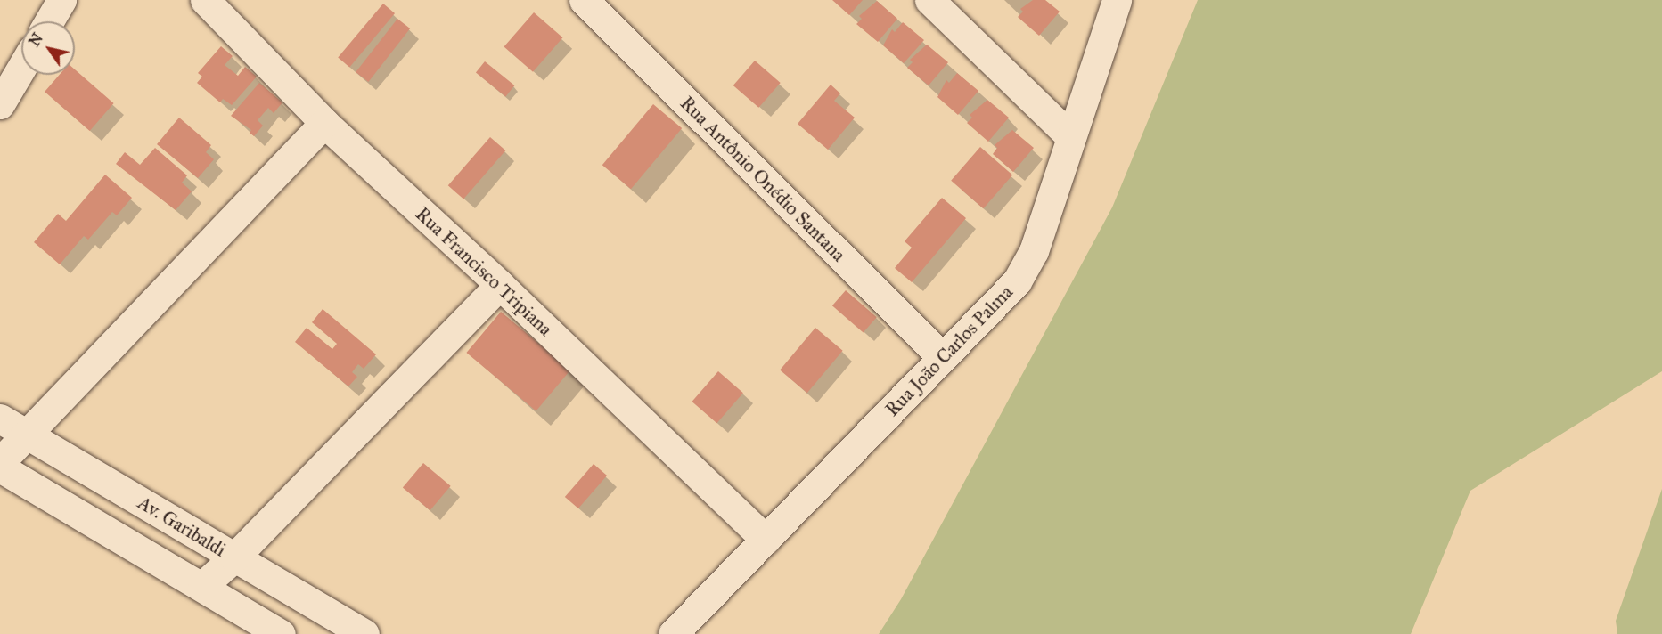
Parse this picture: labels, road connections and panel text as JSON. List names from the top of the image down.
{
  "streets": {
    "street": [
      "Rua Antônio Onédio Santana",
      "Rua Francisco Tripiana",
      "Rua João Carlos Palma",
      "Av. Garibaldi"
    ]
  },
  "crossings": [
    ["Rua Antônio Onédio Santana", "Rua João Carlos Palma"],
    ["Rua Francisco Tripiana", "Rua João Carlos Palma"]
  ],
  "north": "top left"
}
